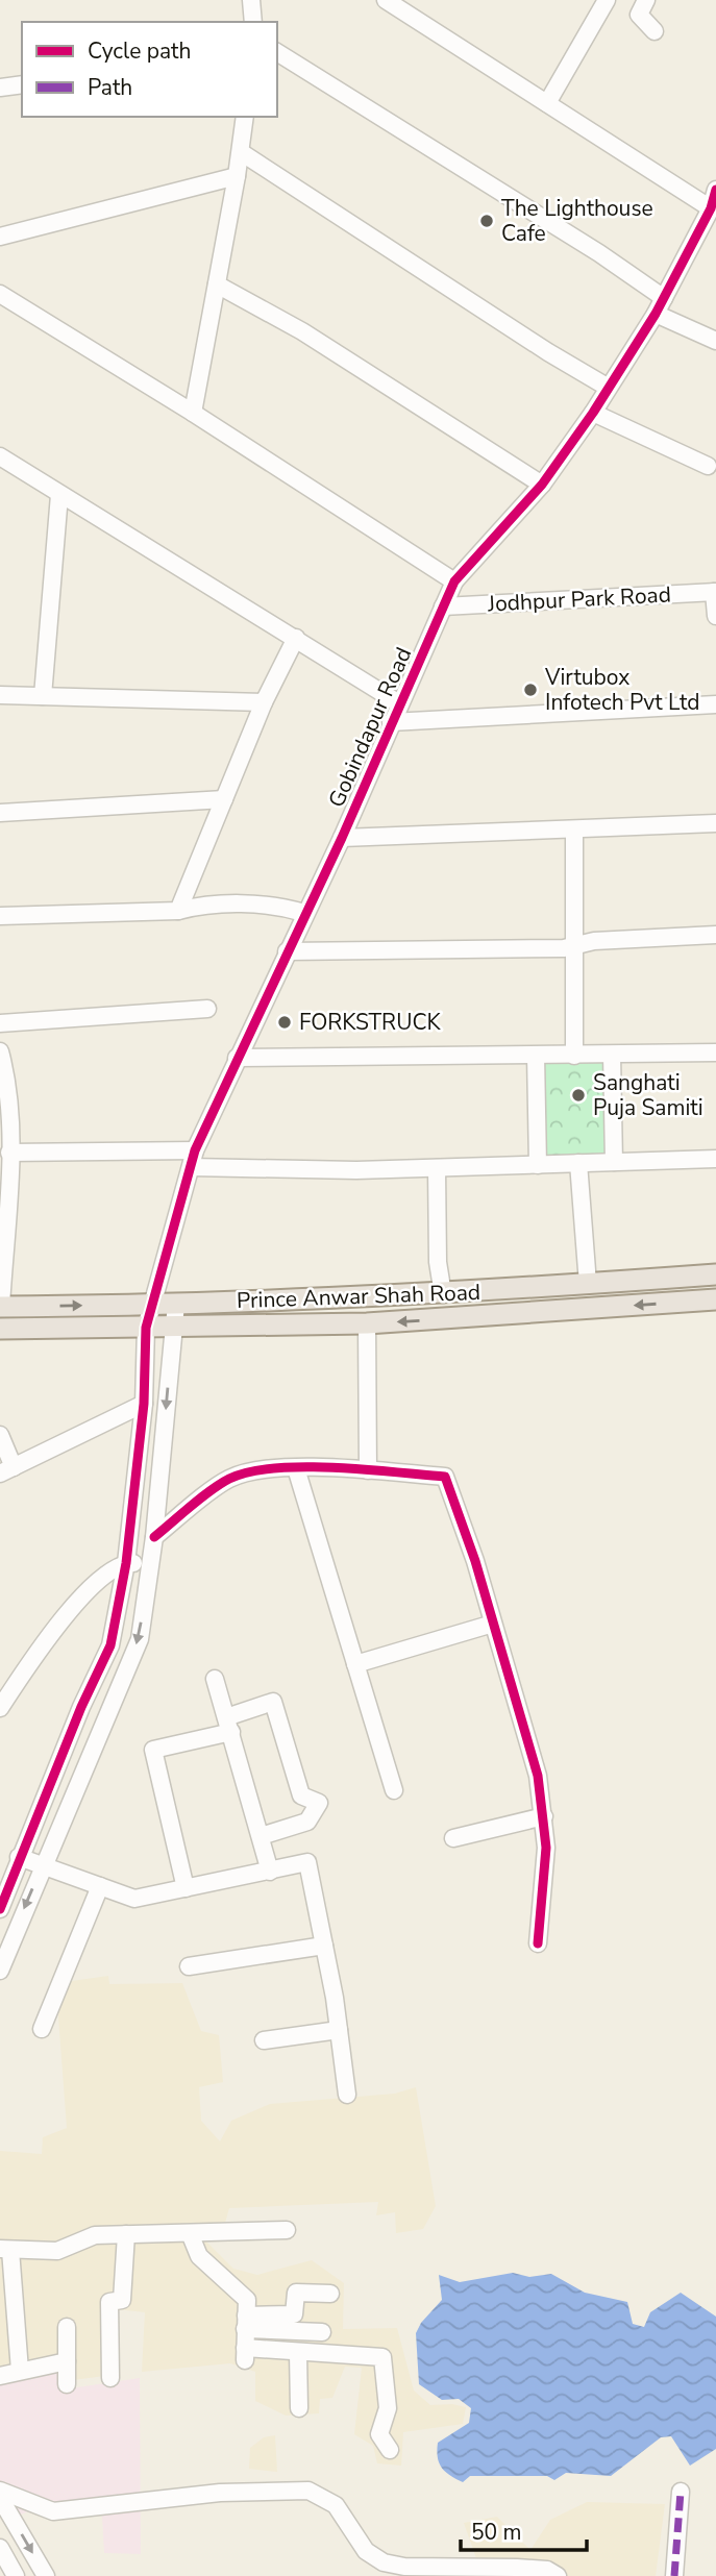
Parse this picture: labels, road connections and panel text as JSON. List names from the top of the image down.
{
  "streets": {
    "main road": ["Prince Anwar Shah Road"],
    "street": ["Jodhpur Park Road", "Gobindapur Road"]
  },
  "crossings": [
    ["Jodhpur Park Road", "Gobindapur Road"],
    ["Gobindapur Road", "Prince Anwar Shah Road"]
  ],
  "places": [
    "The Lighthouse Cafe",
    "Virtubox Infotech Pvt Ltd",
    "FORKSTRUCK",
    "Sanghati Puja Samiti"
  ],
  "legend": ["Cycle path", "Path"],
  "scale_bar": "50 m"
}
